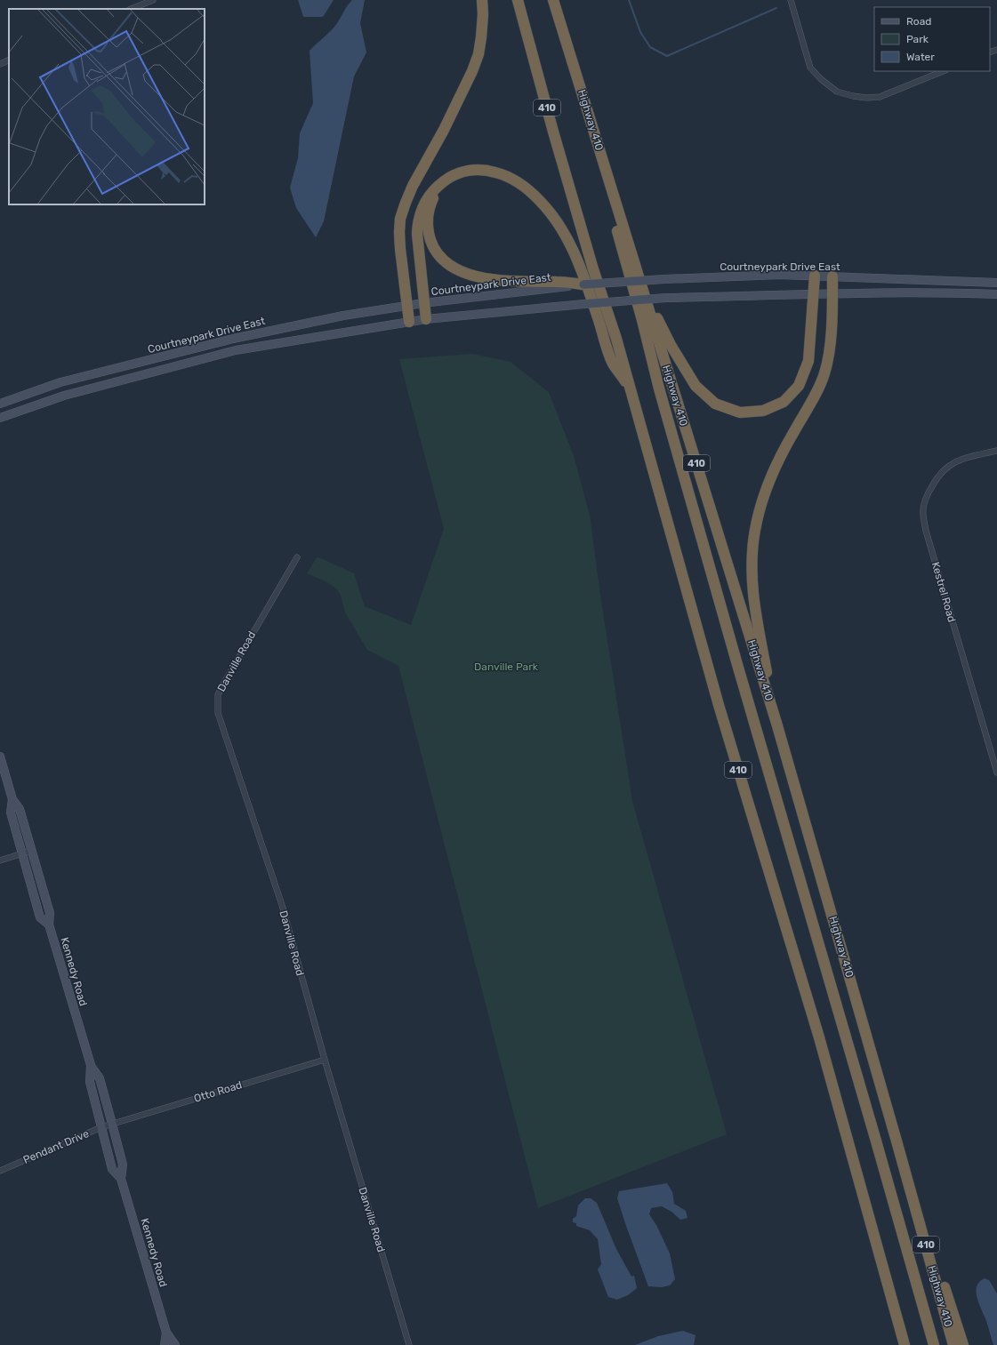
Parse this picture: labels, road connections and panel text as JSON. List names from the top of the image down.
{
  "streets": {
    "highway": ["410", "Highway 410"],
    "main road": ["Courtneypark Drive East", "Kennedy Road"],
    "street": [
      "Kestrel Road",
      "Danville Road",
      "Otto Road",
      "Pendant Drive"
    ]
  },
  "crossings": [
    ["Danville Road", "Otto Road"],
    ["Kennedy Road", "Otto Road"],
    ["Kennedy Road", "Pendant Drive"],
    ["Otto Road", "Pendant Drive"]
  ],
  "parks": ["Danville Park"],
  "legend": ["Road", "Park", "Water"]
}
